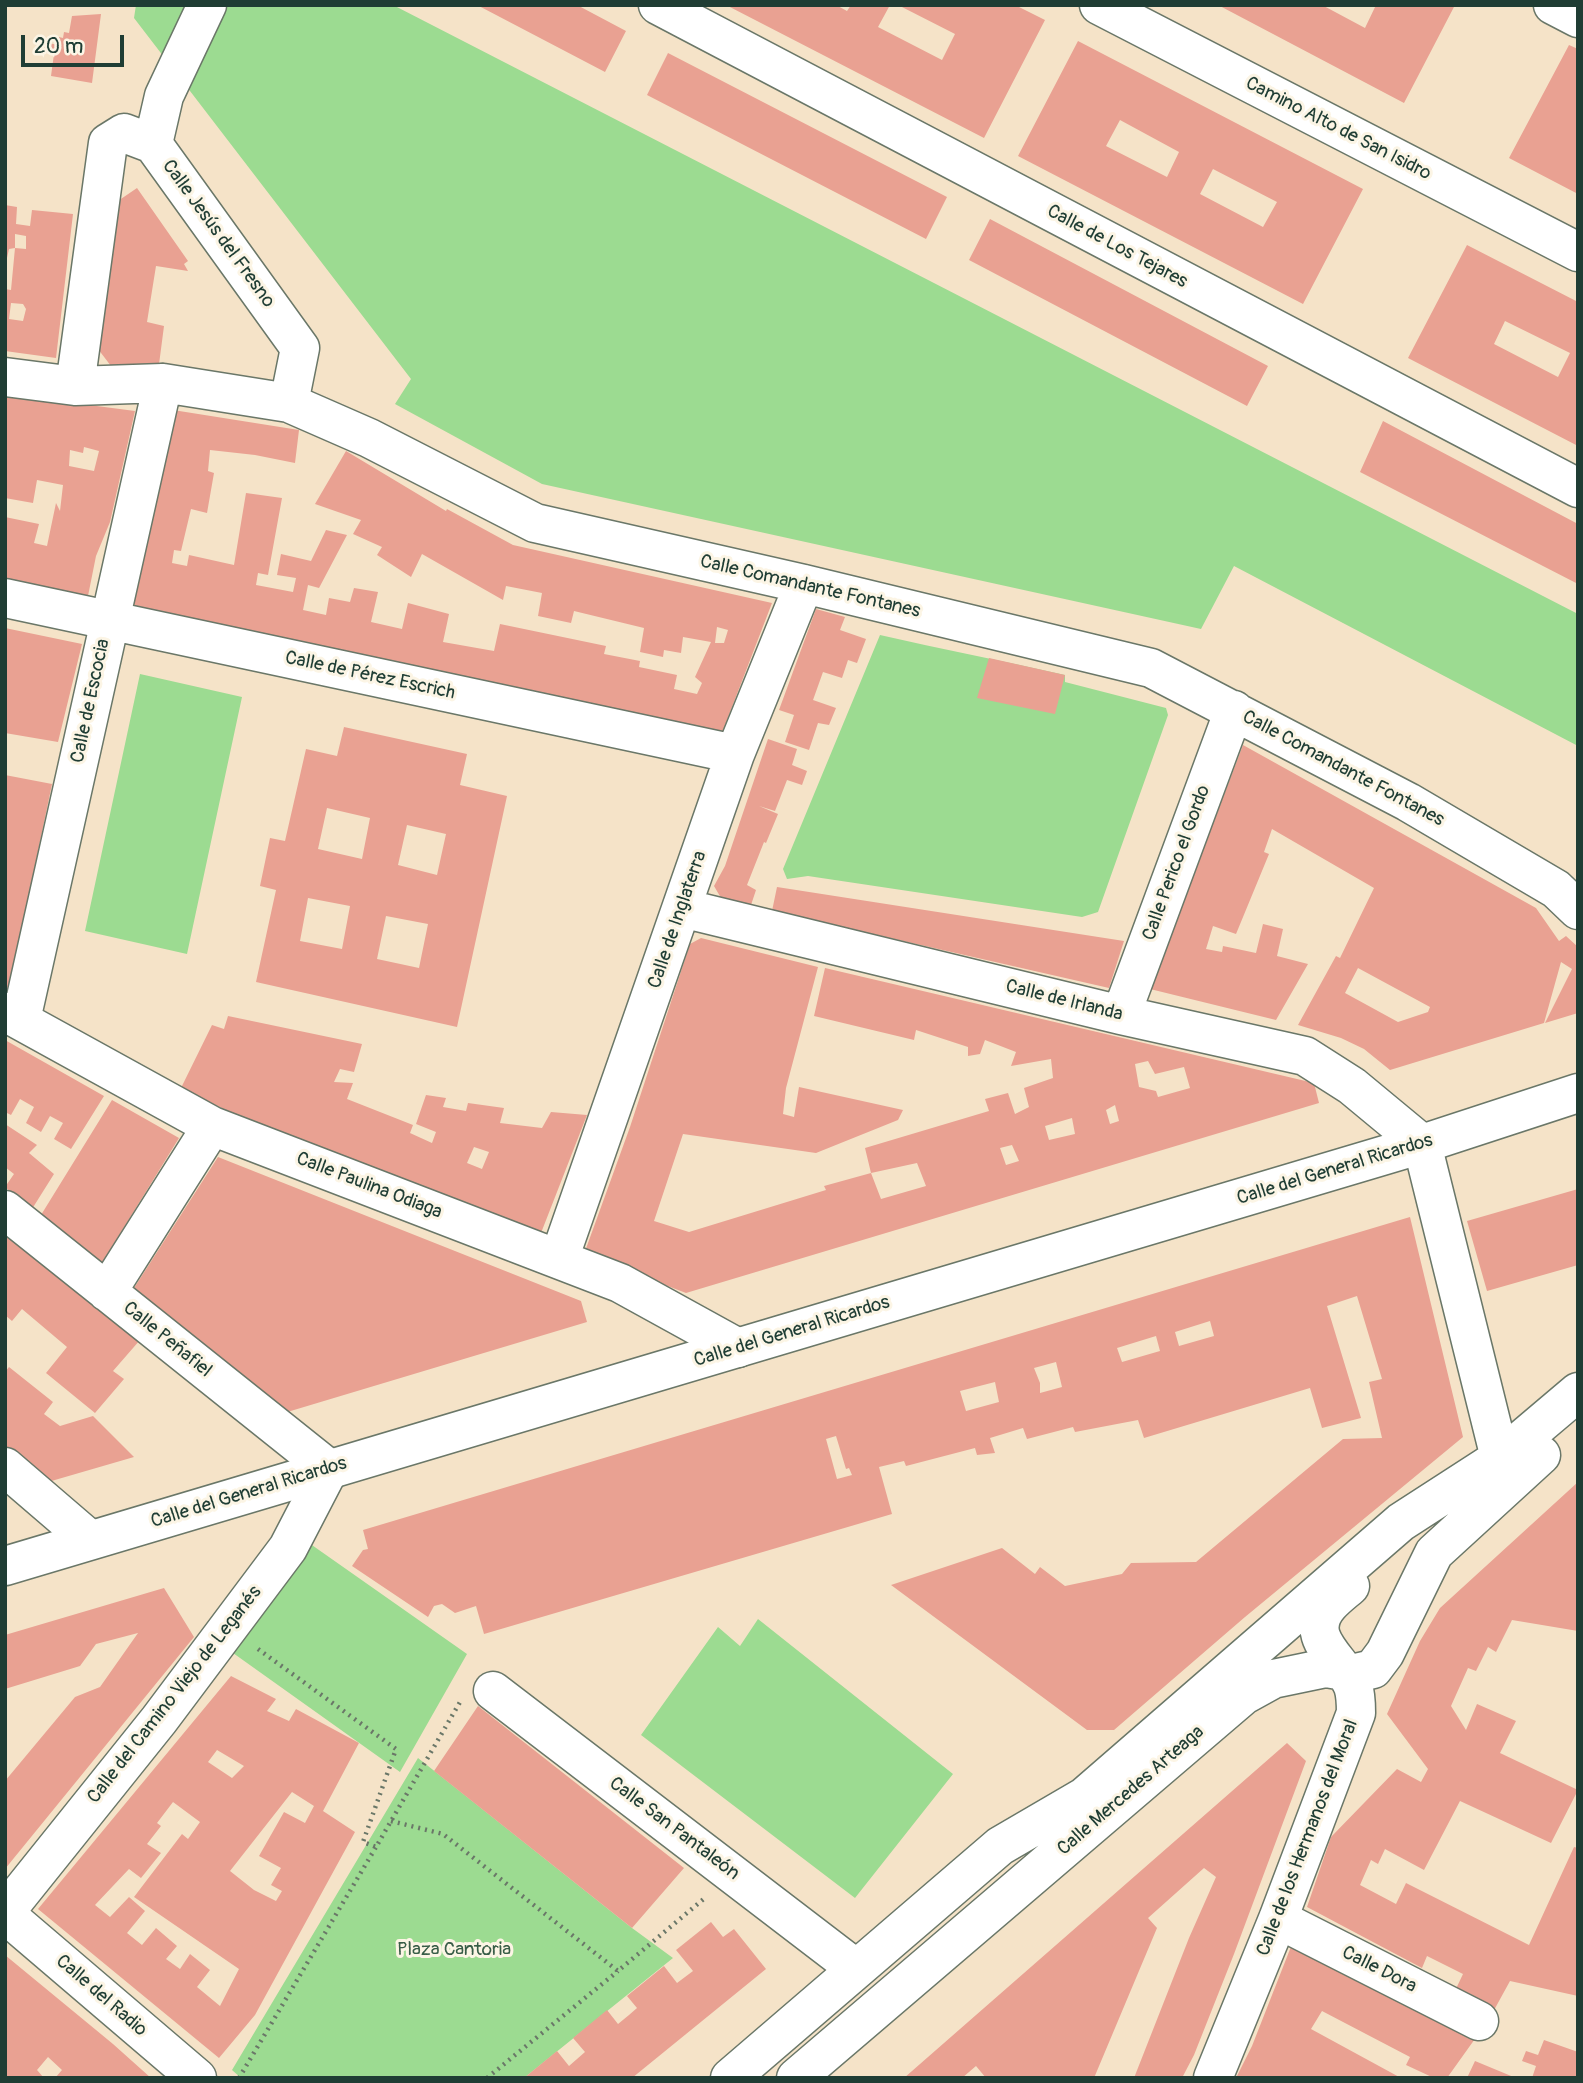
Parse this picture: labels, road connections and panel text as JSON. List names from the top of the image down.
{
  "streets": {
    "street": [
      "Camino Alto de San Isidro",
      "Calle Jesús del Fresno",
      "Calle de Los Tejares",
      "Calle Comandante Fontanes",
      "Calle de Pérez Escrich",
      "Calle de Escocia",
      "Calle Perico el Gordo",
      "Calle de Inglaterra",
      "Calle de Irlanda",
      "Calle del General Ricardos",
      "Calle Paulina Odiaga",
      "Calle Peñafiel",
      "Calle del Camino Viejo de Leganés",
      "Calle Mercedes Arteaga",
      "Calle San Pantaleón",
      "Calle de los Hermanos del Moral",
      "Calle Dora",
      "Calle del Radio"
    ]
  },
  "crossings": [
    ["Calle Jesús del Fresno", "Calle Comandante Fontanes"],
    ["Calle Comandante Fontanes", "Calle de Escocia"],
    ["Calle Comandante Fontanes", "Calle Perico el Gordo"],
    ["Calle Comandante Fontanes", "Calle de Inglaterra"],
    ["Calle de Pérez Escrich", "Calle de Escocia"],
    ["Calle de Pérez Escrich", "Calle de Inglaterra"],
    ["Calle de Escocia", "Calle Paulina Odiaga"],
    ["Calle Perico el Gordo", "Calle de Irlanda"],
    ["Calle de Inglaterra", "Calle de Irlanda"],
    ["Calle de Inglaterra", "Calle Paulina Odiaga"],
    ["Calle de Irlanda", "Calle del General Ricardos"],
    ["Calle del General Ricardos", "Calle Paulina Odiaga"],
    ["Calle del General Ricardos", "Calle Peñafiel"],
    ["Calle del General Ricardos", "Calle del Camino Viejo de Leganés"],
    ["Calle Peñafiel", "Calle del Camino Viejo de Leganés"],
    ["Calle del Camino Viejo de Leganés", "Calle del Radio"],
    ["Calle Mercedes Arteaga", "Calle San Pantaleón"],
    ["Calle Mercedes Arteaga", "Calle de los Hermanos del Moral"],
    ["Calle de los Hermanos del Moral", "Calle Dora"]
  ],
  "parks": ["Plaza Cantoria"],
  "scale_bar": "20 m"
}
